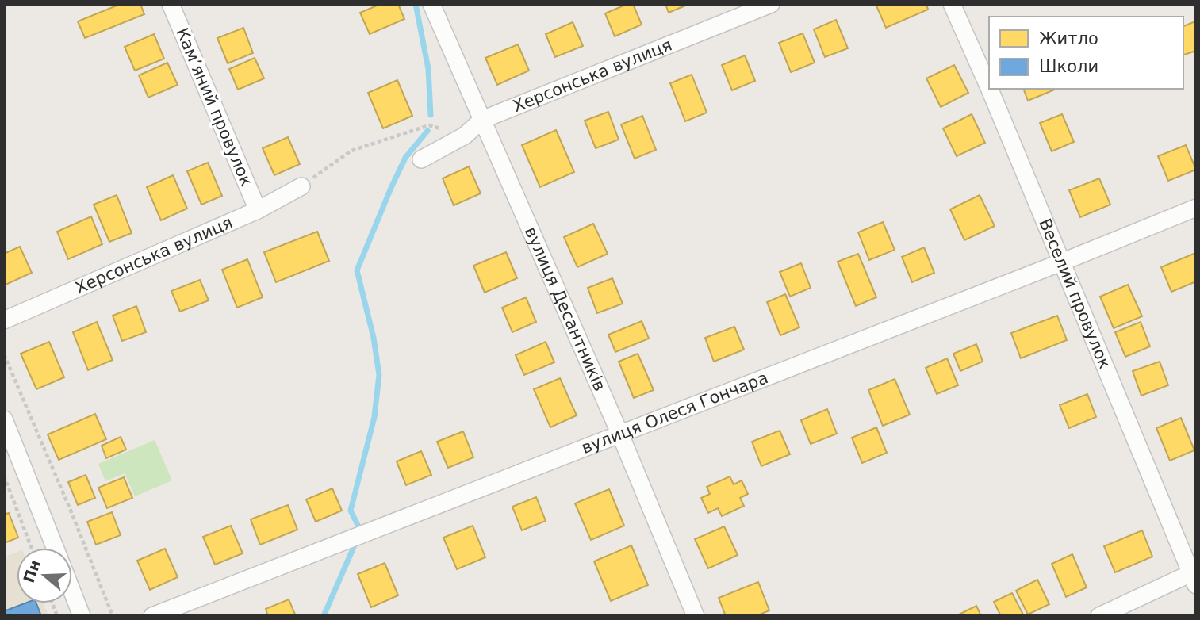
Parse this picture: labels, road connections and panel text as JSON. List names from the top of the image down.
{
  "streets": {
    "street": [
      "Херсонська вулиця",
      "Камʼяний провулок",
      "Веселий провулок",
      "вулиця Десантників",
      "вулиця Олеся Гончара"
    ]
  },
  "crossings": [
    ["Херсонська вулиця", "Камʼяний провулок"],
    ["Херсонська вулиця", "вулиця Десантників"],
    ["Веселий провулок", "вулиця Олеся Гончара"],
    ["вулиця Десантників", "вулиця Олеся Гончара"]
  ],
  "legend": ["Житло", "Школи"],
  "north": "left"
}
